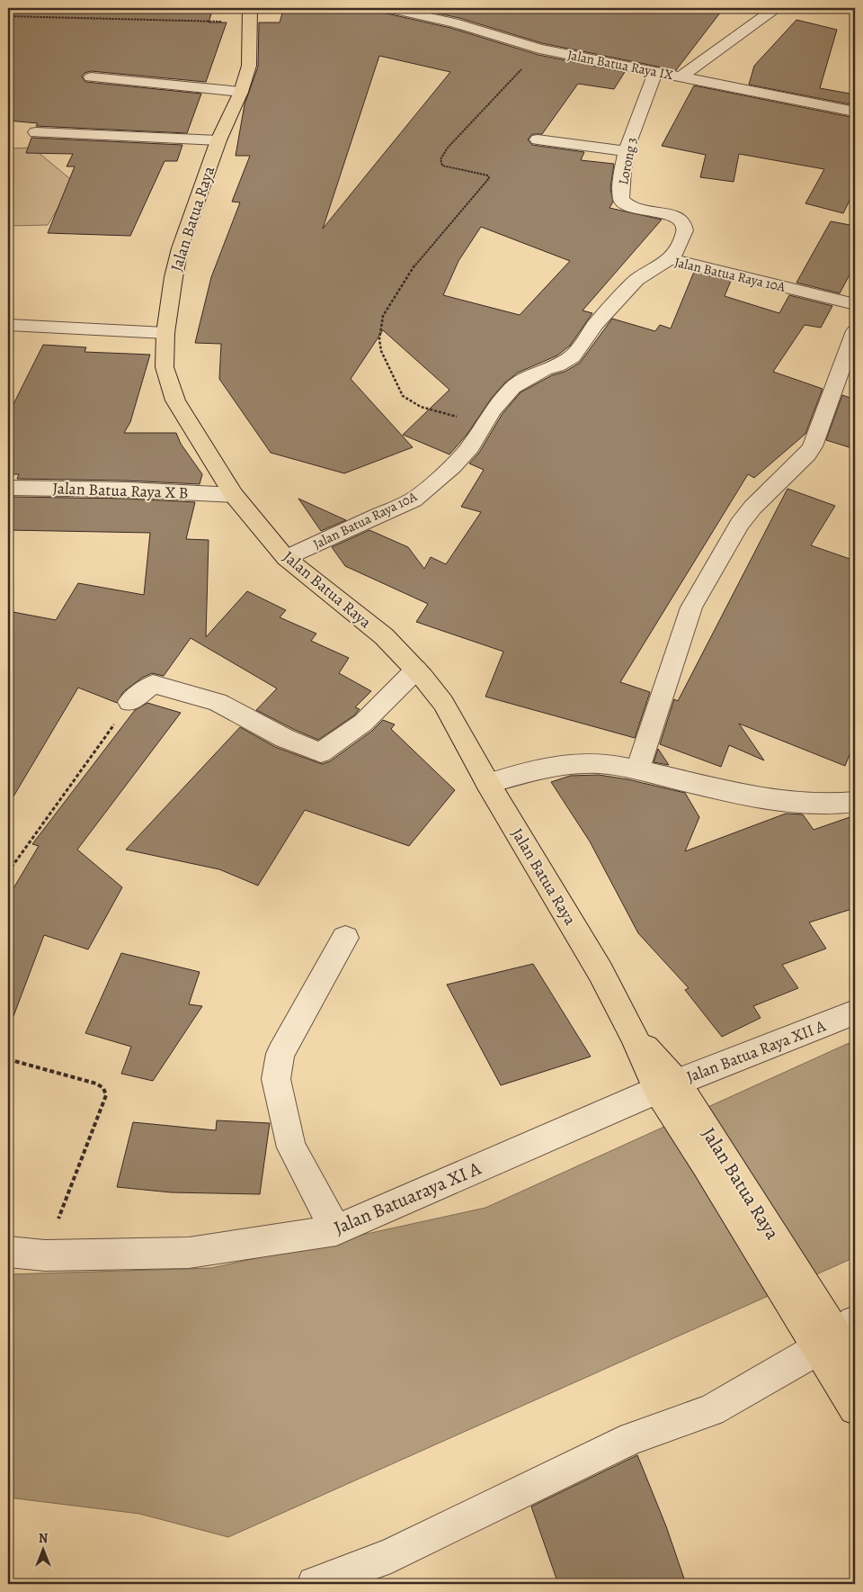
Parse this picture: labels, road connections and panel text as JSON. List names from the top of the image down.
{
  "streets": {
    "main road": ["Jalan Batua Raya"],
    "street": [
      "Jalan Batua Raya IX",
      "Lorong 3",
      "Jalan Batua Raya 10A",
      "Jalan Batua Raya X B",
      "Jalan Batua Raya XII A",
      "Jalan Batuaraya XI A"
    ]
  },
  "crossings": [
    ["Jalan Batua Raya IX", "Lorong 3"],
    ["Lorong 3", "Jalan Batua Raya 10A"],
    ["Jalan Batua Raya", "Jalan Batua Raya 10A"],
    ["Jalan Batua Raya", "Jalan Batua Raya X B"],
    ["Jalan Batua Raya", "Jalan Batua Raya XII A"],
    ["Jalan Batua Raya", "Jalan Batuaraya XI A"],
    ["Jalan Batua Raya XII A", "Jalan Batuaraya XI A"]
  ],
  "north": "top"
}
